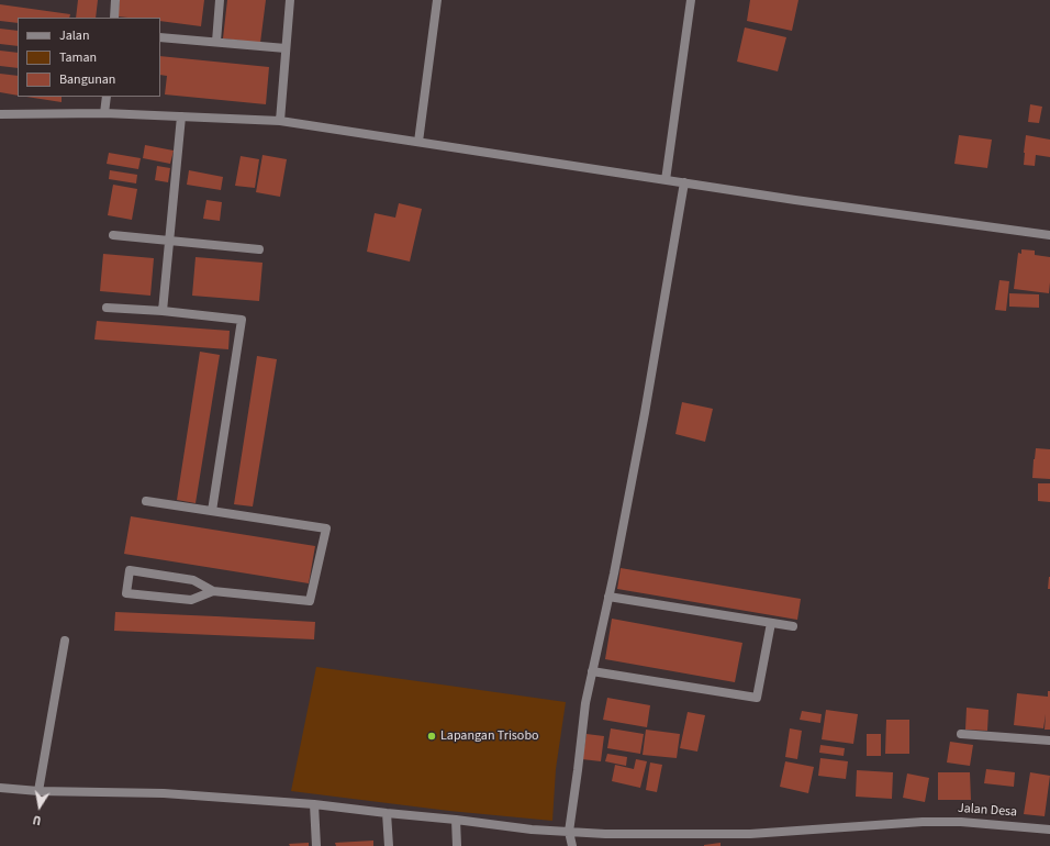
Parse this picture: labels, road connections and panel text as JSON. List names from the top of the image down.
{
  "streets": {
    "street": ["Jalan Desa"]
  },
  "places": ["Lapangan Trisobo"],
  "legend": ["Jalan", "Taman", "Bangunan"],
  "north": "bottom"
}
